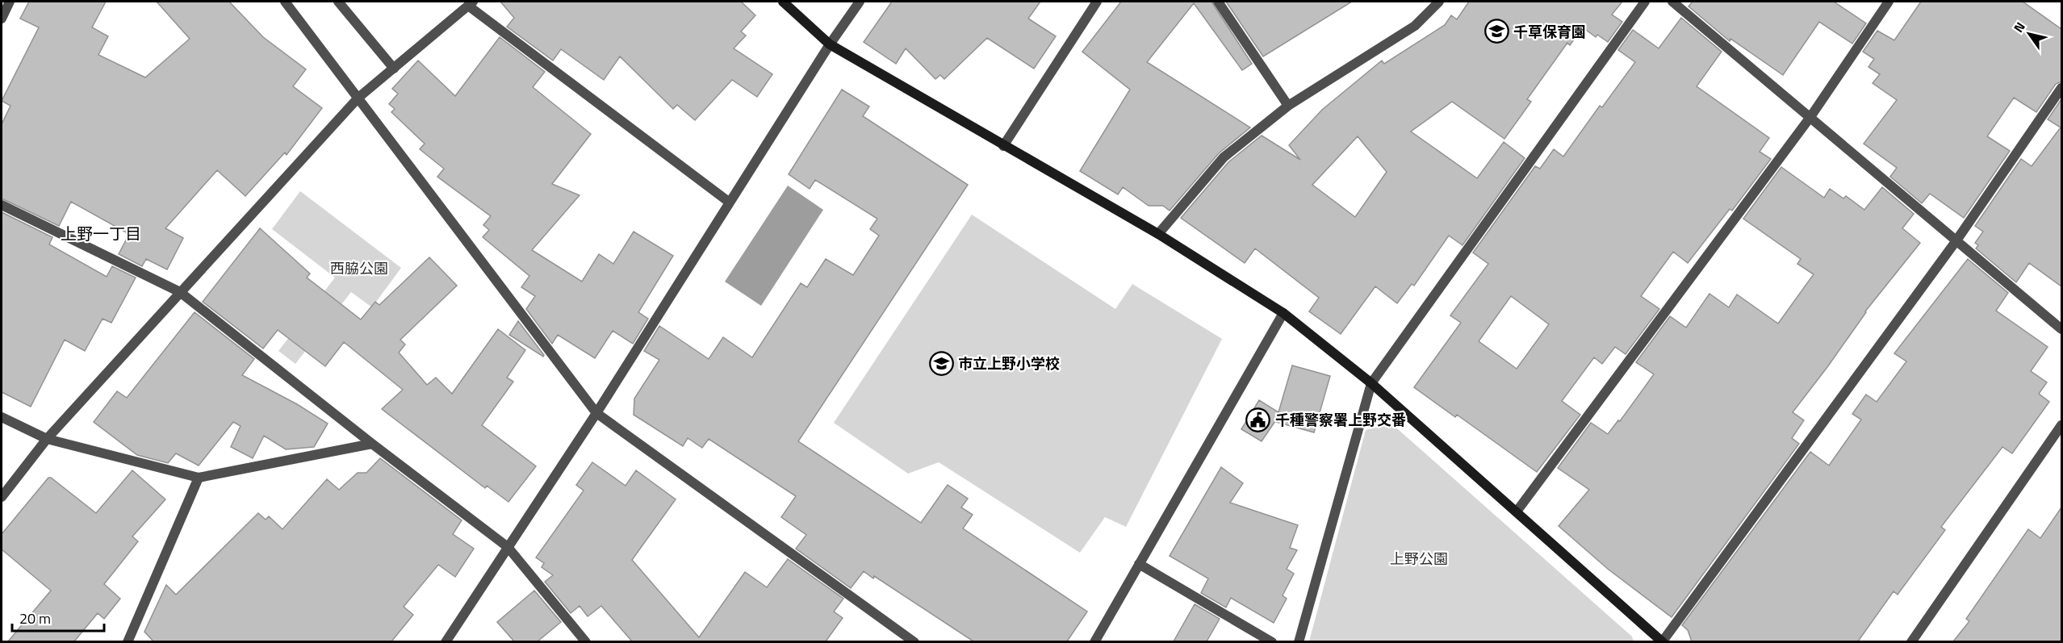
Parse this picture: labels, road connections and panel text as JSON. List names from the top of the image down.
{
  "districts": ["上野一丁目"],
  "parks": ["西脇公園", "上野公園"],
  "places": {
    "school or university": ["千草保育園", "市立上野小学校"],
    "public building": ["千種警察署上野交番"]
  },
  "scale_bar": "20 m",
  "north": "top left"
}
